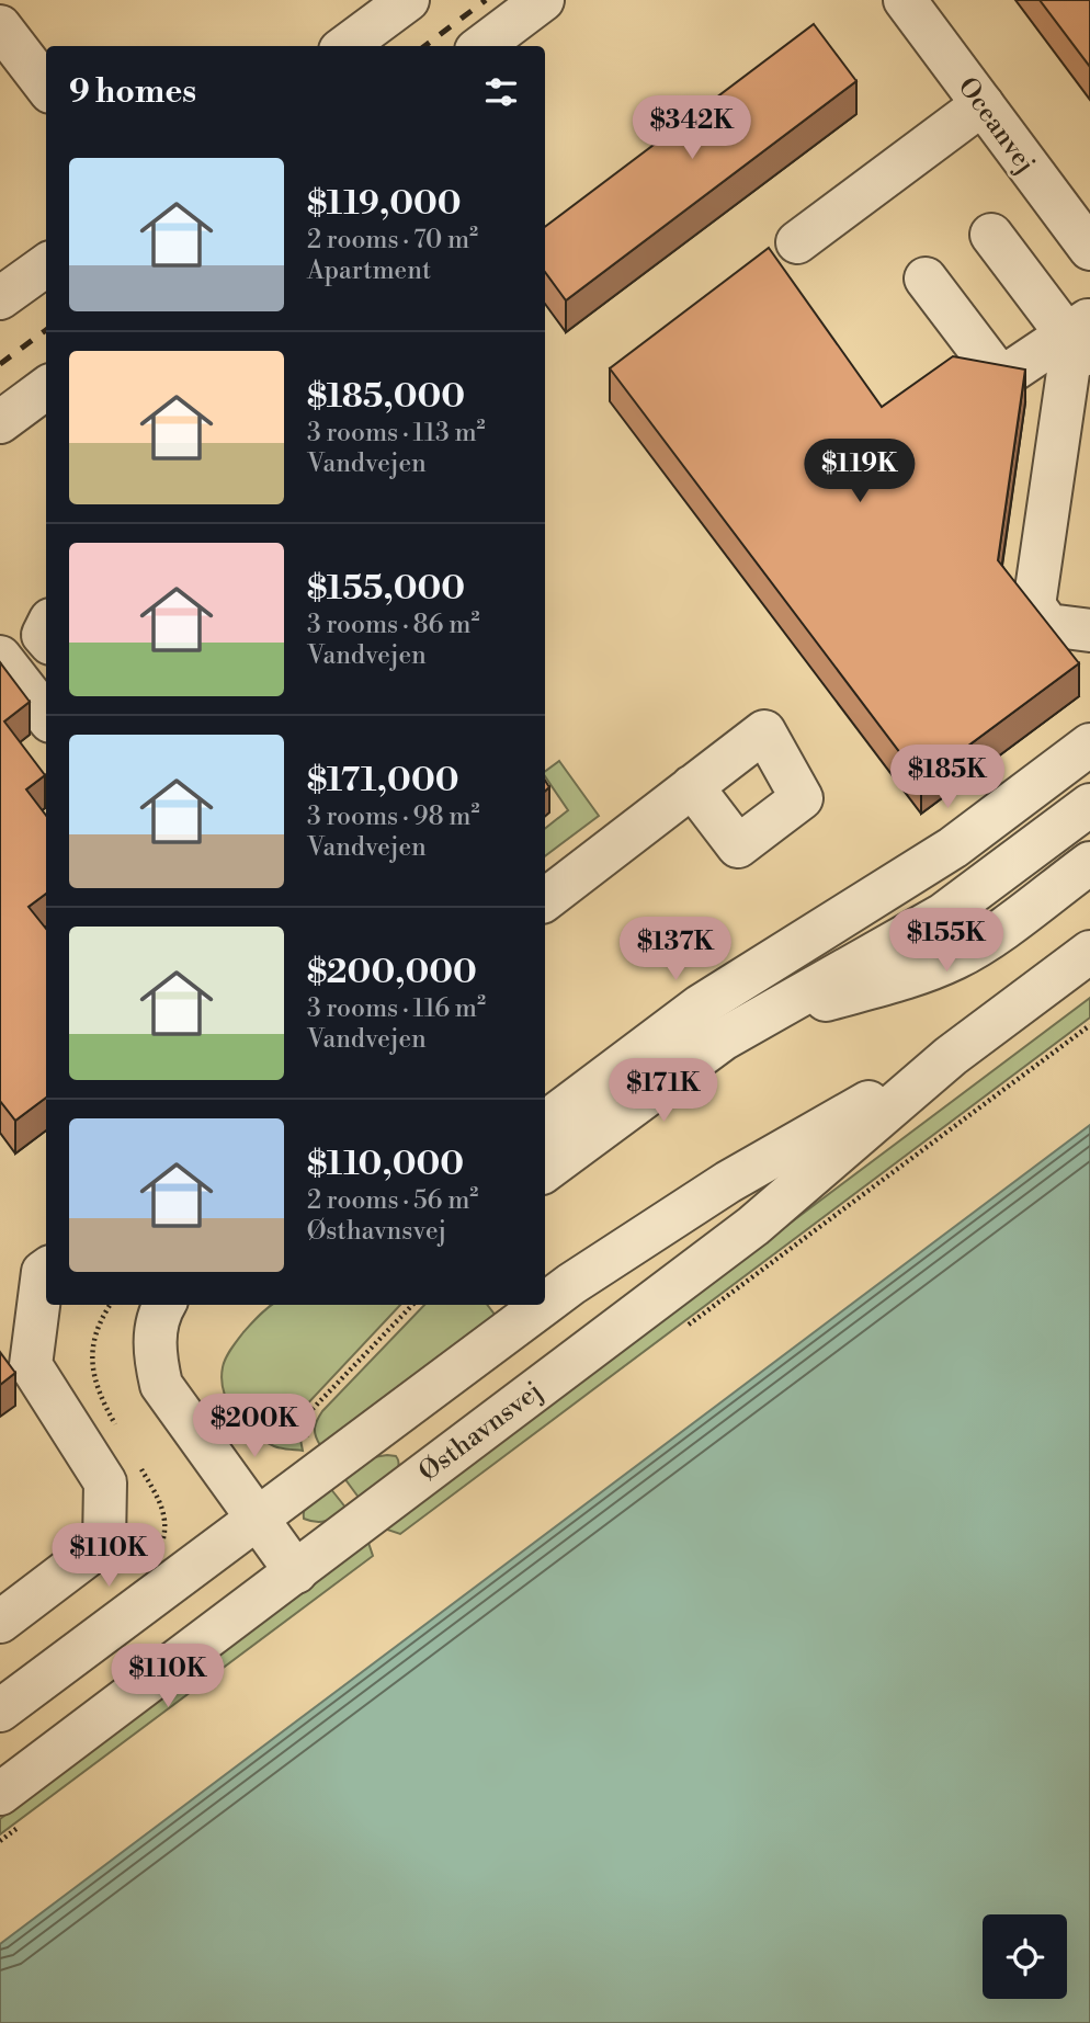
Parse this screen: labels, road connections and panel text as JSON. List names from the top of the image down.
{
  "streets": {
    "street": ["Oceanvej", "Østhavnsvej"]
  },
  "page": {
    "heading": "9 homes",
    "price": [
      "$342K",
      "$119K",
      "$185K",
      "$155K",
      "$137K",
      "$171K",
      "$200K",
      "$110K",
      "$110K"
    ],
    "list": [
      {
        "name": "$119,000",
        "note": "2 rooms · 70 m² · Apartment"
      },
      {
        "name": "$185,000",
        "note": "3 rooms · 113 m² · Vandvejen"
      },
      {
        "name": "$155,000",
        "note": "3 rooms · 86 m² · Vandvejen"
      },
      {
        "name": "$171,000",
        "note": "3 rooms · 98 m² · Vandvejen"
      },
      {
        "name": "$200,000",
        "note": "3 rooms · 116 m² · Vandvejen"
      },
      {
        "name": "$110,000",
        "note": "2 rooms · 56 m² · Østhavnsvej"
      }
    ]
  }
}
